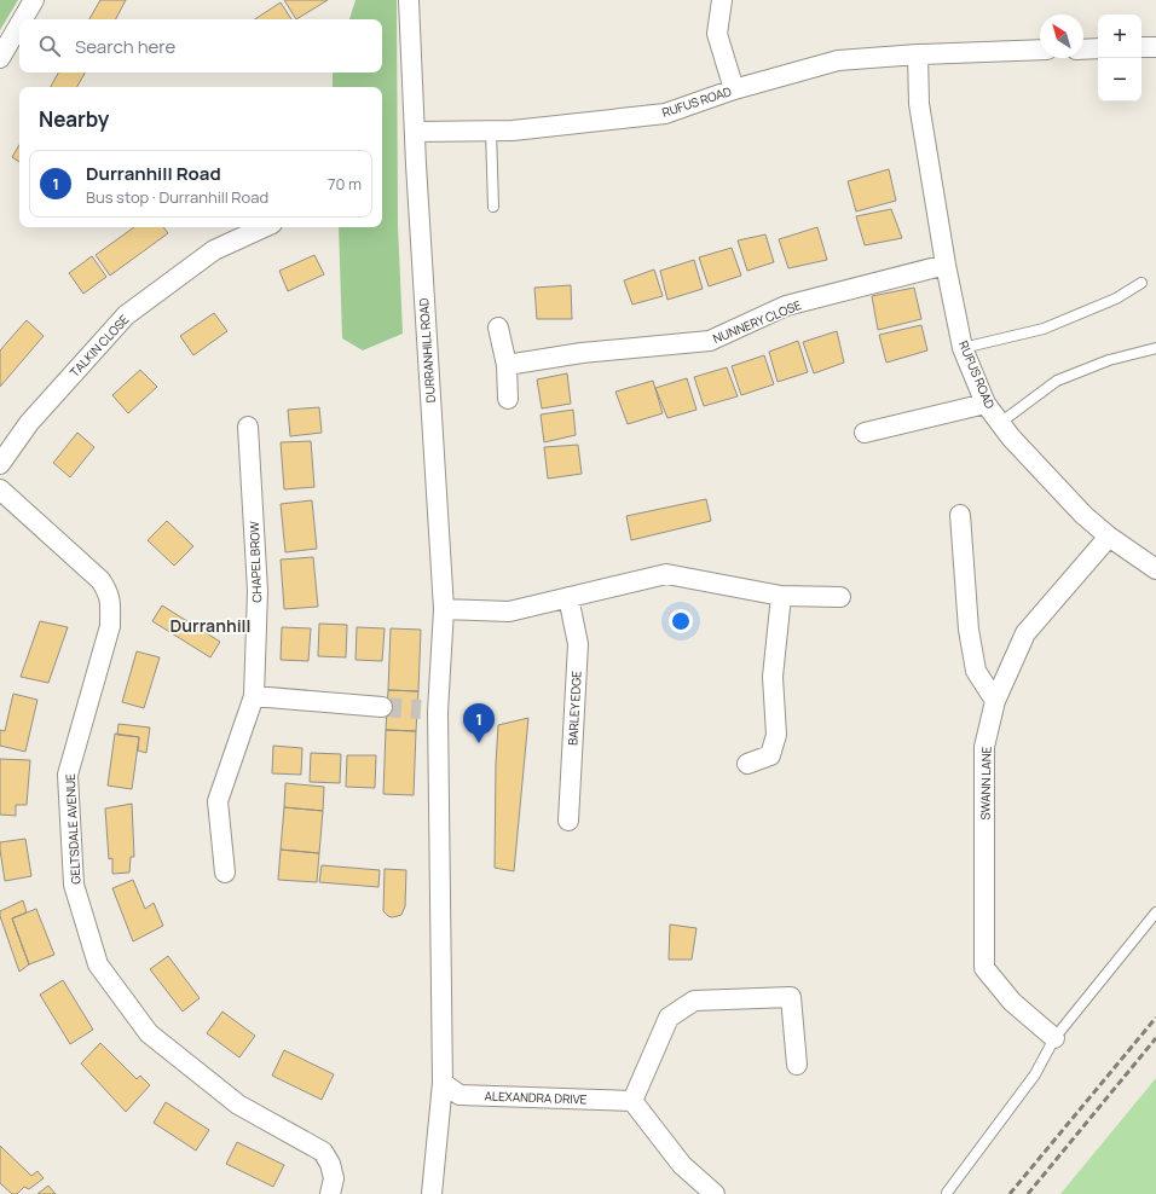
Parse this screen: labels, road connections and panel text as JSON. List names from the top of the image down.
{
  "streets": {
    "street": [
      "RUFUS ROAD",
      "NUNNERY CLOSE",
      "TALKIN CLOSE",
      "DURRANHILL ROAD",
      "CHAPEL BROW",
      "BARLEY EDGE",
      "SWANN LANE",
      "GELTSDALE AVENUE",
      "ALEXANDRA DRIVE"
    ]
  },
  "crossings": [
    ["RUFUS ROAD", "NUNNERY CLOSE"],
    ["RUFUS ROAD", "DURRANHILL ROAD"],
    ["RUFUS ROAD", "SWANN LANE"],
    ["DURRANHILL ROAD", "ALEXANDRA DRIVE"]
  ],
  "districts": ["Durranhill"],
  "north": "top left",
  "page": {
    "map_buttons": ["+", "−"],
    "search": "Search here",
    "heading": "Nearby",
    "list": [
      {
        "mark": "1",
        "name": "Durranhill Road",
        "note": "Bus stop · Durranhill Road",
        "value": "70 m"
      }
    ],
    "pins": "1"
  }
}
